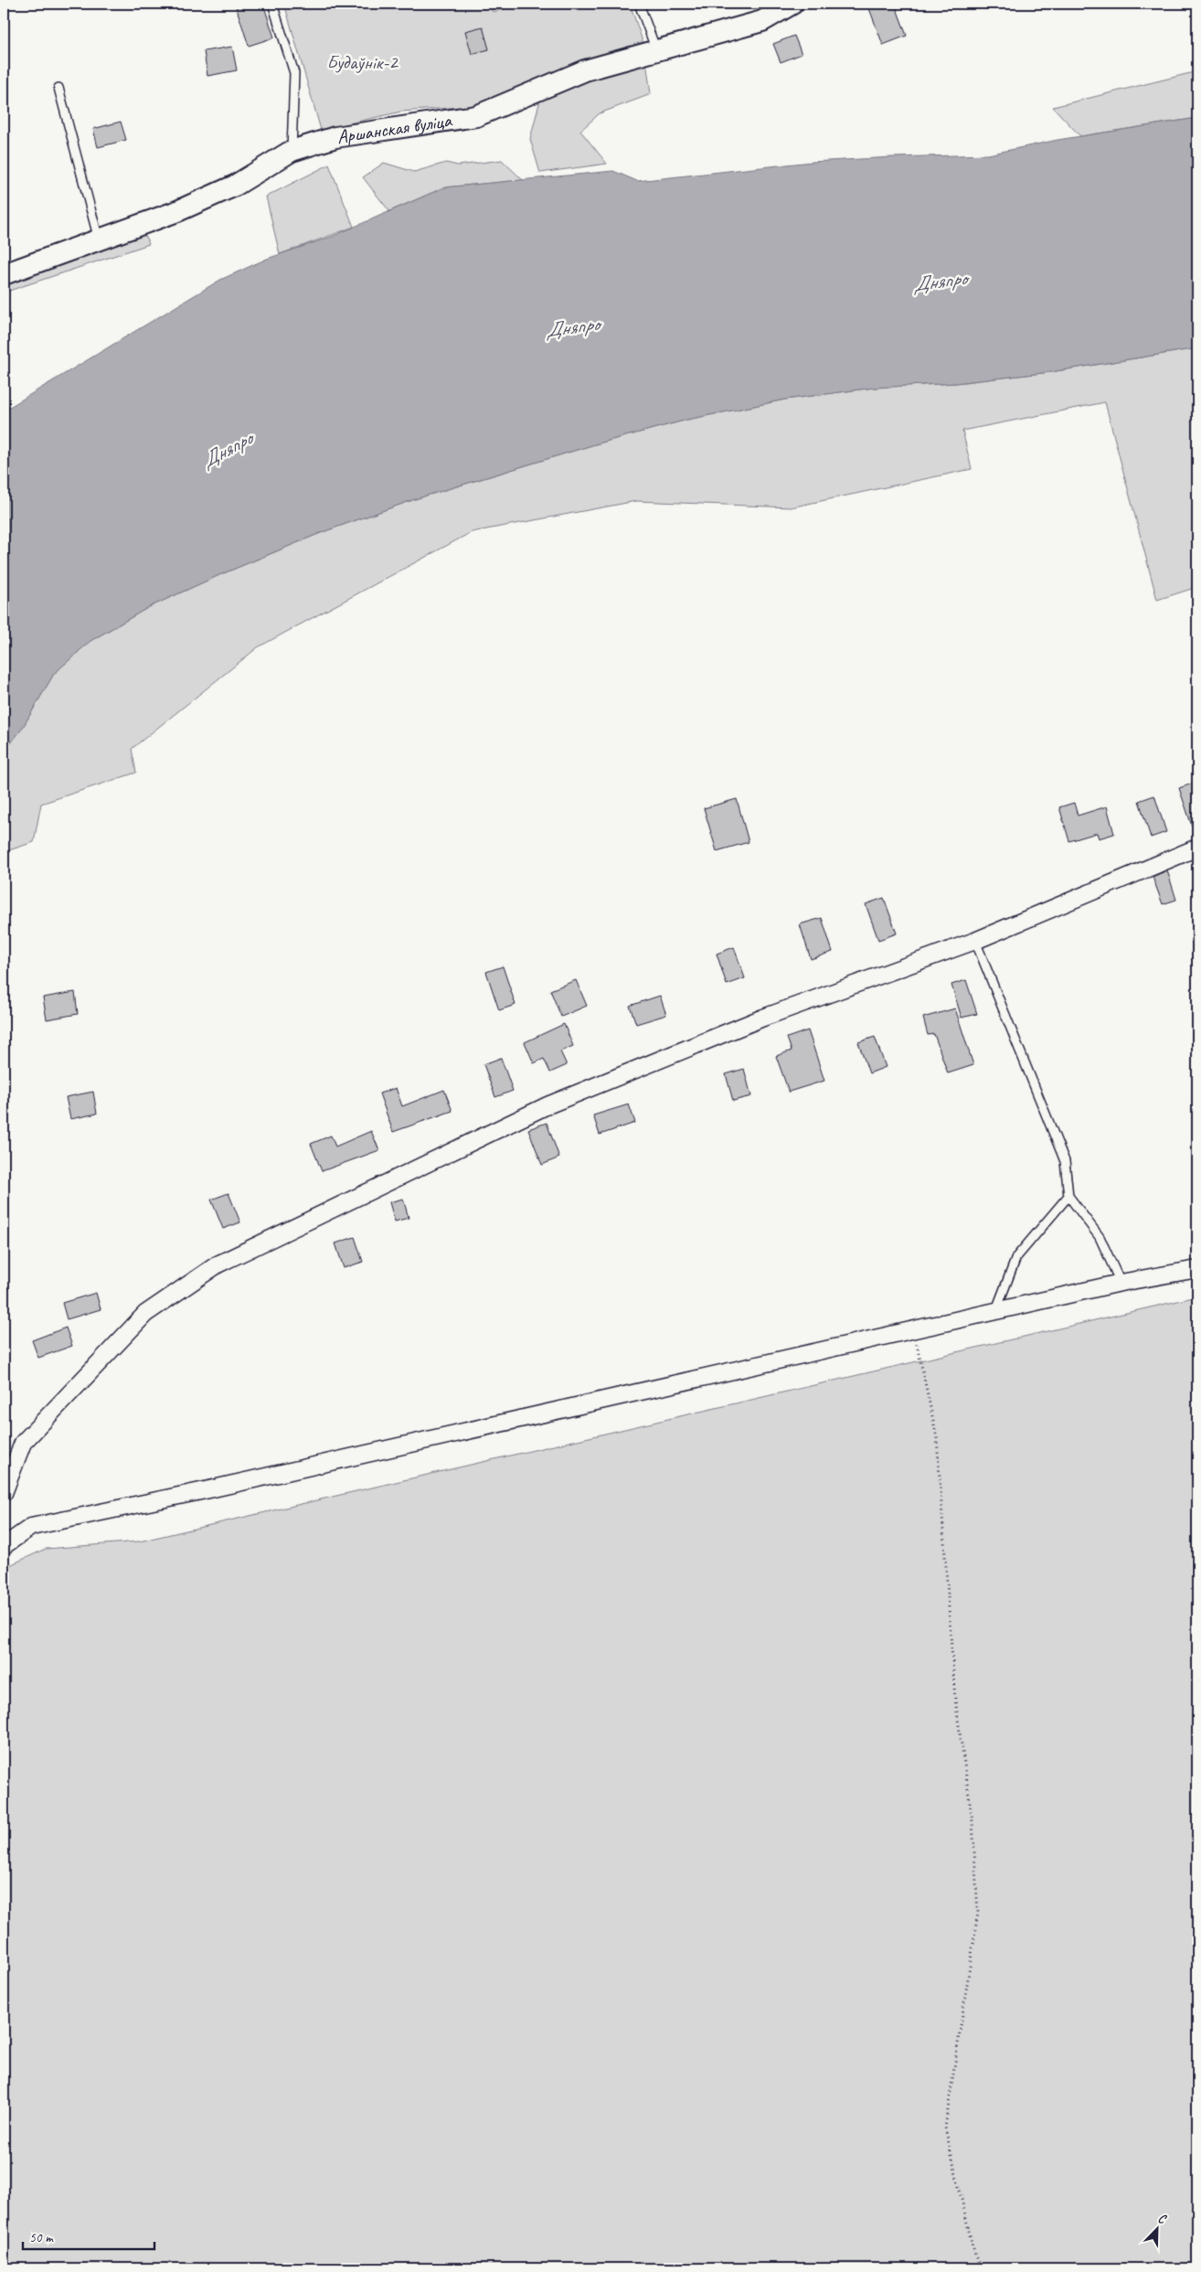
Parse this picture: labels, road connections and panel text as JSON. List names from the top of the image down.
{
  "streets": {
    "street": ["Аршанская вуліца"]
  },
  "water": ["Дняпро"],
  "parks": ["Будаўнік-2"],
  "scale_bar": "50 m",
  "north": "top right"
}
